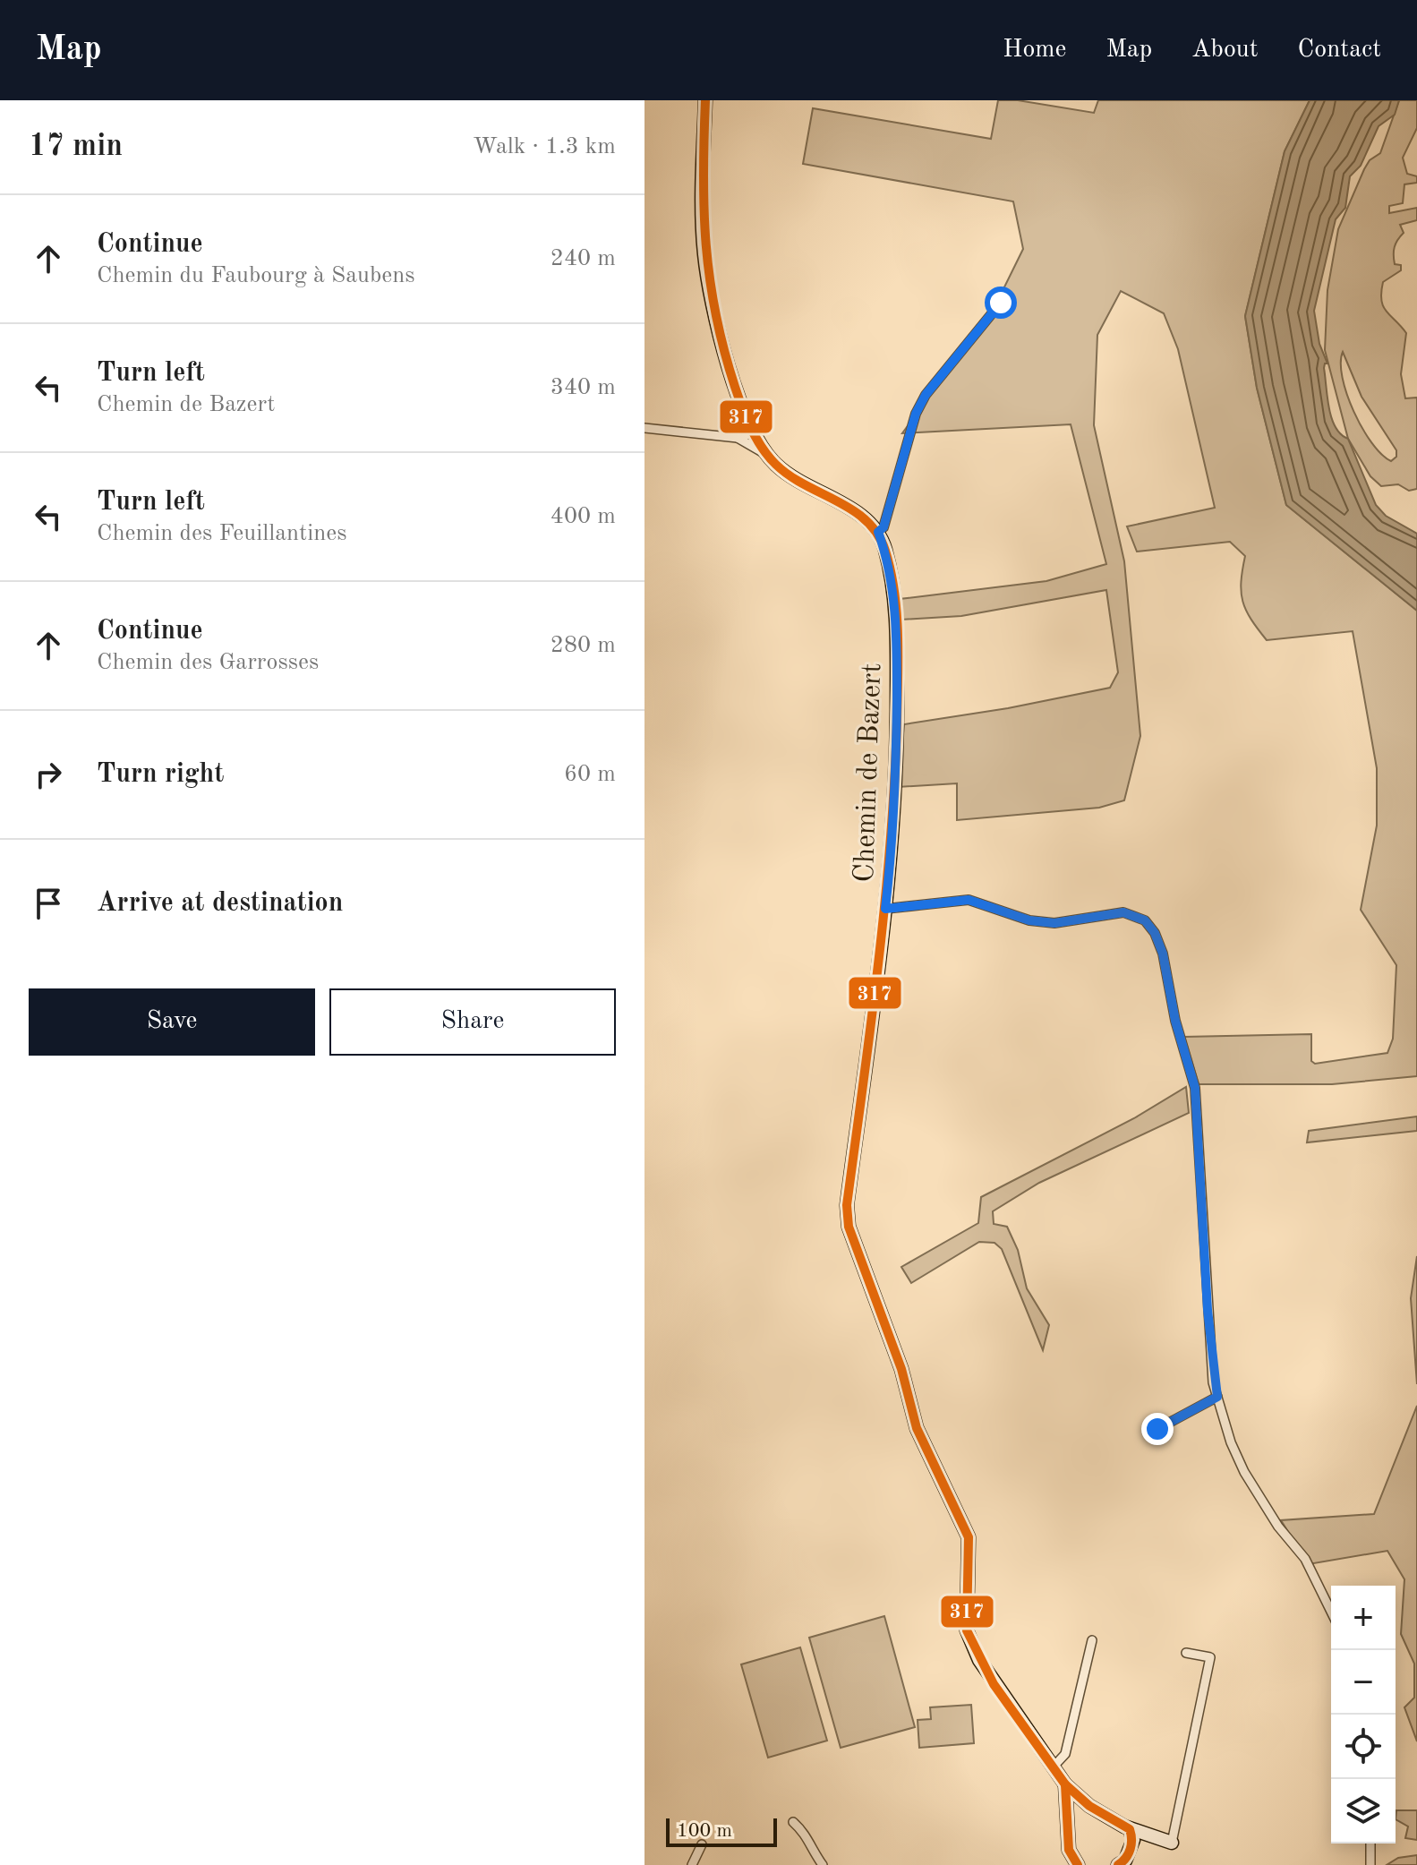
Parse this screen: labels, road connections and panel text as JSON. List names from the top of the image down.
{
  "streets": {
    "street": ["Chemin de Bazert"]
  },
  "lines": ["transit line 317"],
  "scale_bar": "100 m",
  "page": {
    "header": "Map",
    "nav": [
      "Home",
      "Map",
      "About",
      "Contact"
    ],
    "heading": ["17 min", "Walk · 1.3 km"],
    "list": [
      ["Continue", "Chemin du Faubourg à Saubens", "240 m"],
      ["Turn left", "Chemin de Bazert", "340 m"],
      ["Turn left", "Chemin des Feuillantines", "400 m"],
      ["Continue", "Chemin des Garrosses", "280 m"],
      ["Turn right", "60 m"],
      "Arrive at destination"
    ],
    "buttons": ["Save", "Share"],
    "map_buttons": ["+", "−"],
    "scale": "100 m"
  }
}
